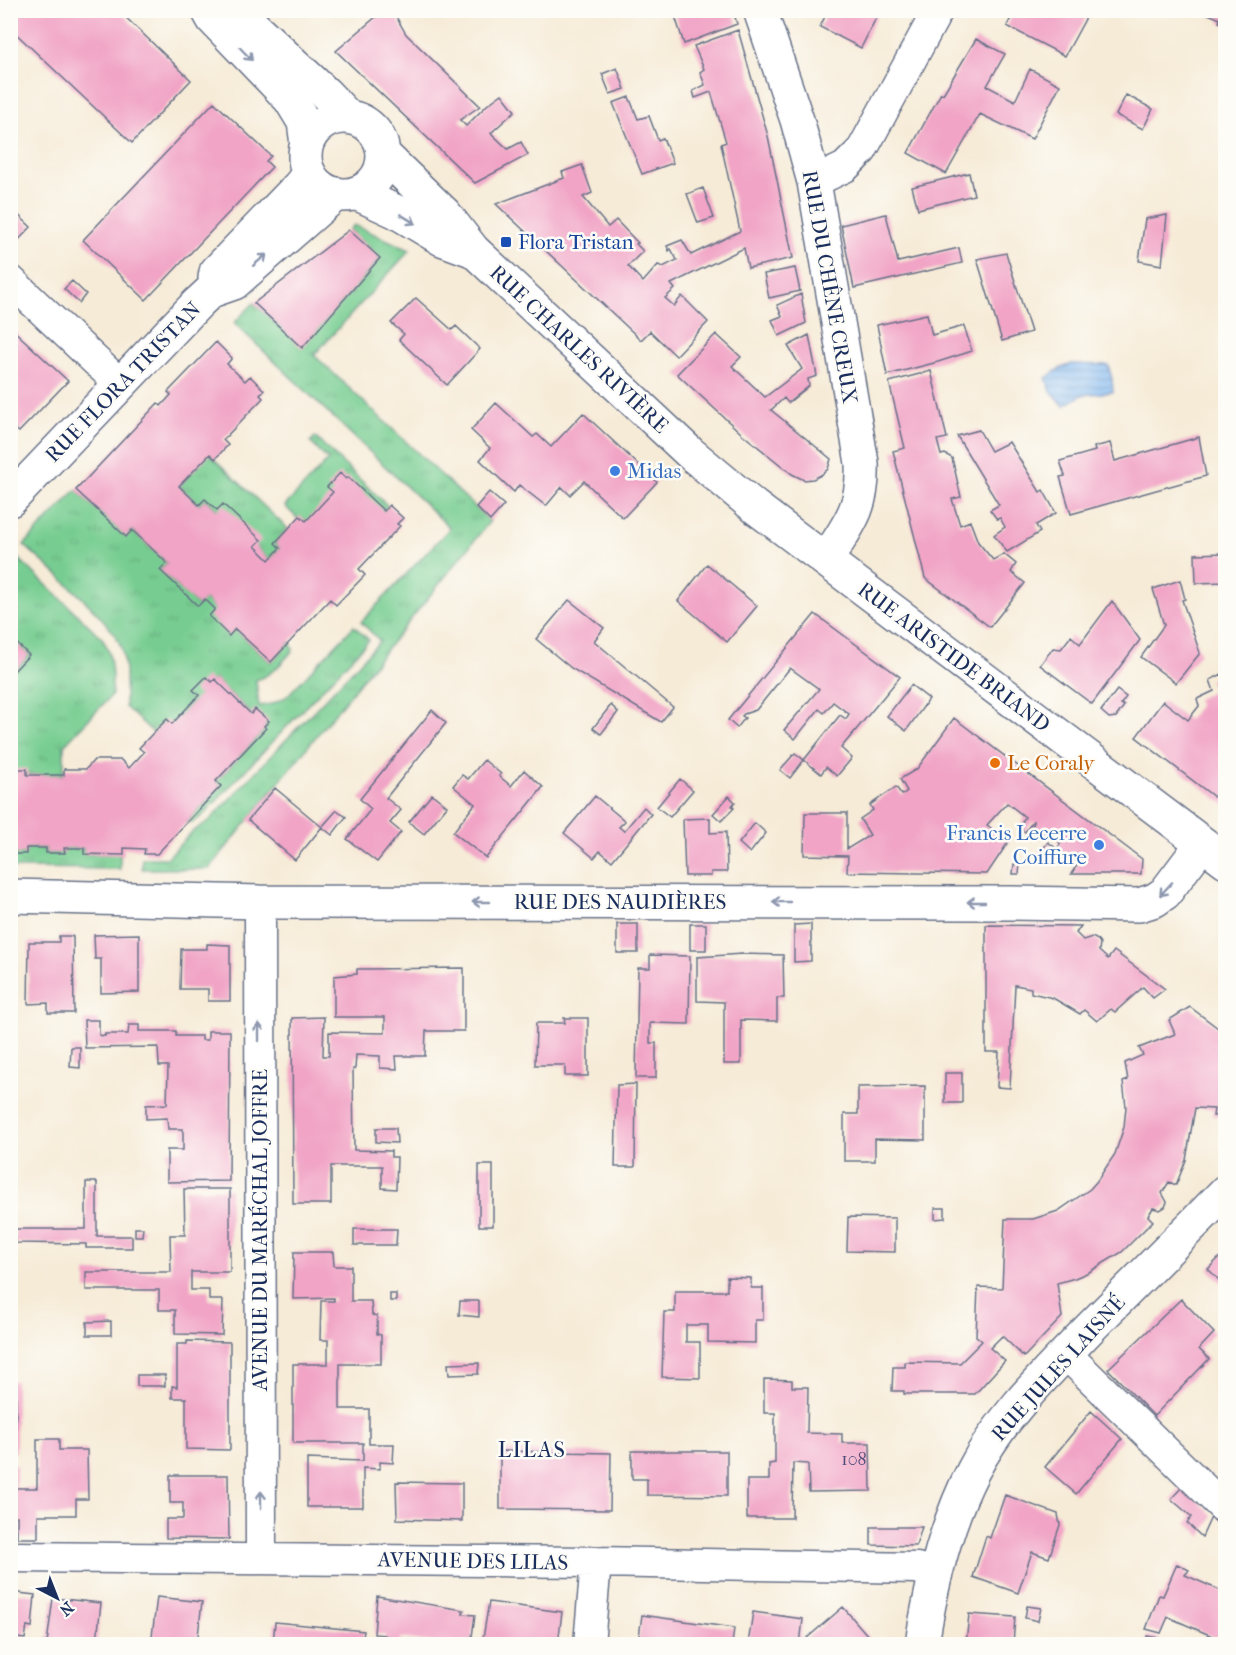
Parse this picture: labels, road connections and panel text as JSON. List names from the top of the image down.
{
  "streets": {
    "street": [
      "RUE DU CHÊNE CREUX",
      "RUE CHARLES RIVIÈRE",
      "RUE FLORA TRISTAN",
      "RUE ARISTIDE BRIAND",
      "RUE DES NAUDIÈRES",
      "AVENUE DU MARÉCHAL JOFFRE",
      "RUE JULES LAISNÉ",
      "AVENUE DES LILAS"
    ]
  },
  "crossings": [
    ["RUE DU CHÊNE CREUX", "RUE CHARLES RIVIÈRE"],
    ["RUE DU CHÊNE CREUX", "RUE ARISTIDE BRIAND"],
    ["RUE CHARLES RIVIÈRE", "RUE FLORA TRISTAN"],
    ["RUE CHARLES RIVIÈRE", "RUE ARISTIDE BRIAND"],
    ["RUE ARISTIDE BRIAND", "RUE DES NAUDIÈRES"],
    ["RUE DES NAUDIÈRES", "AVENUE DU MARÉCHAL JOFFRE"],
    ["AVENUE DU MARÉCHAL JOFFRE", "AVENUE DES LILAS"],
    ["RUE JULES LAISNÉ", "AVENUE DES LILAS"]
  ],
  "one_way": ["RUE DES NAUDIÈRES", "AVENUE DU MARÉCHAL JOFFRE"],
  "districts": ["LILAS"],
  "places": {
    "transit": ["Flora Tristan"],
    "other": ["Midas", "Le Coraly", "Francis Lecerre Coiffure"]
  },
  "house_numbers": ["108"],
  "north": "bottom right"
}
